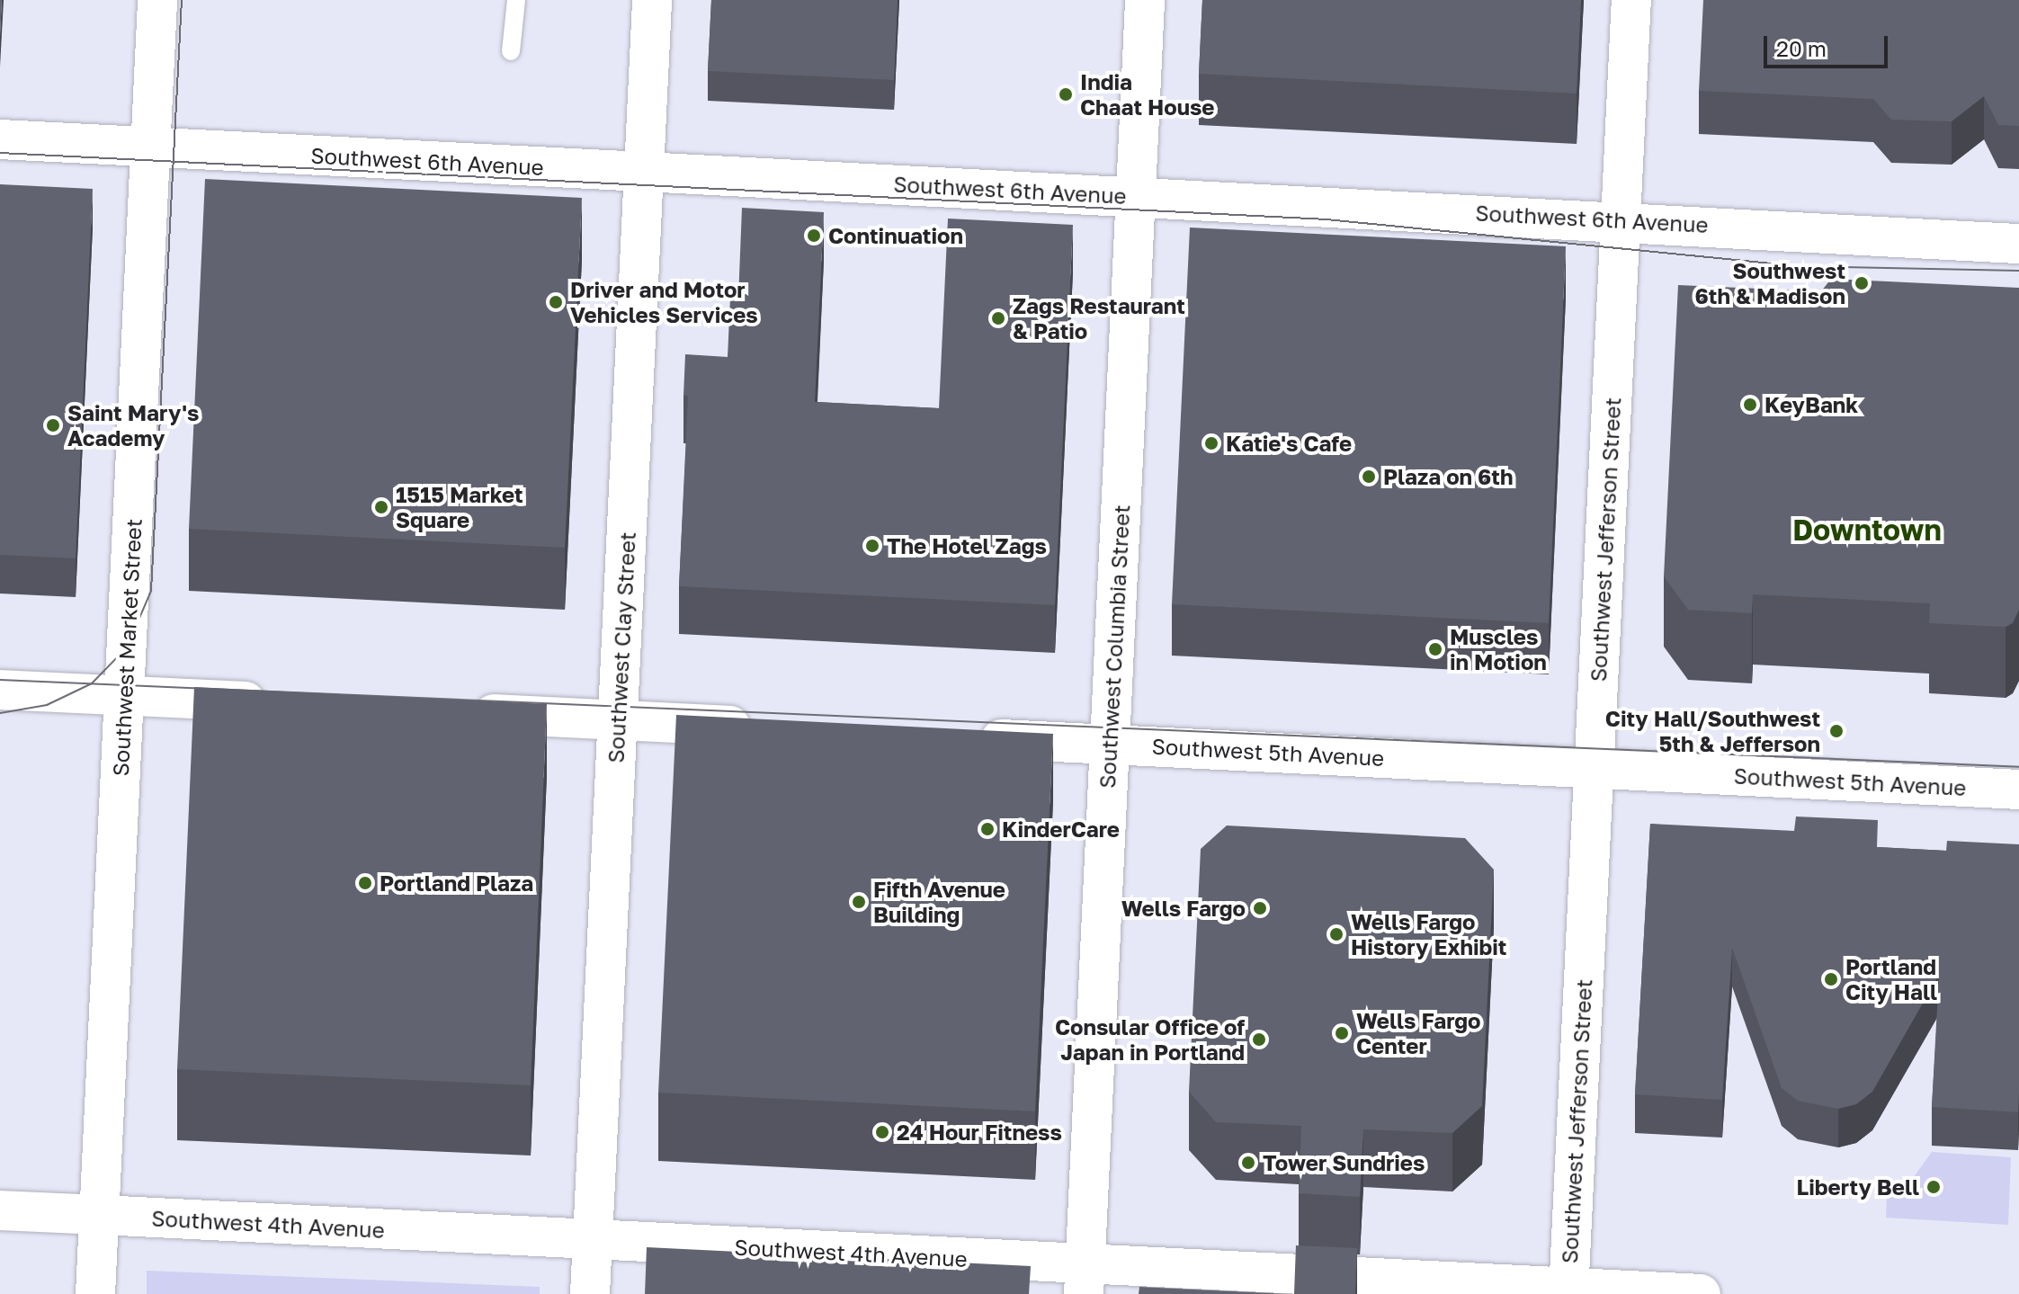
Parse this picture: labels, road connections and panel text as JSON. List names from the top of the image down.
{
  "streets": {
    "main road": [
      "Southwest 6th Avenue",
      "Southwest Jefferson Street",
      "Southwest Columbia Street",
      "Southwest Market Street",
      "Southwest Clay Street",
      "Southwest 5th Avenue",
      "Southwest 4th Avenue"
    ]
  },
  "crossings": [
    ["Southwest 6th Avenue", "Southwest Jefferson Street"],
    ["Southwest 6th Avenue", "Southwest Columbia Street"],
    ["Southwest 6th Avenue", "Southwest Market Street"],
    ["Southwest 6th Avenue", "Southwest Clay Street"],
    ["Southwest Jefferson Street", "Southwest 5th Avenue"],
    ["Southwest Jefferson Street", "Southwest 4th Avenue"],
    ["Southwest Columbia Street", "Southwest 5th Avenue"],
    ["Southwest Columbia Street", "Southwest 4th Avenue"],
    ["Southwest Market Street", "Southwest 4th Avenue"],
    ["Southwest Clay Street", "Southwest 4th Avenue"]
  ],
  "districts": ["Downtown"],
  "places": [
    "India Chaat House",
    "Continuation",
    "Southwest 6th & Madison",
    "Driver and Motor Vehicles Services",
    "Zags Restaurant & Patio",
    "KeyBank",
    "Saint Mary's Academy",
    "Katie's Cafe",
    "Plaza on 6th",
    "1515 Market Square",
    "The Hotel Zags",
    "Muscles in Motion",
    "City Hall/Southwest 5th & Jefferson",
    "KinderCare",
    "Portland Plaza",
    "Fifth Avenue Building",
    "Wells Fargo",
    "Wells Fargo History Exhibit",
    "Portland City Hall",
    "Wells Fargo Center",
    "Consular Office of Japan in Portland",
    "24 Hour Fitness",
    "Tower Sundries",
    "Liberty Bell"
  ],
  "scale_bar": "20 m"
}
